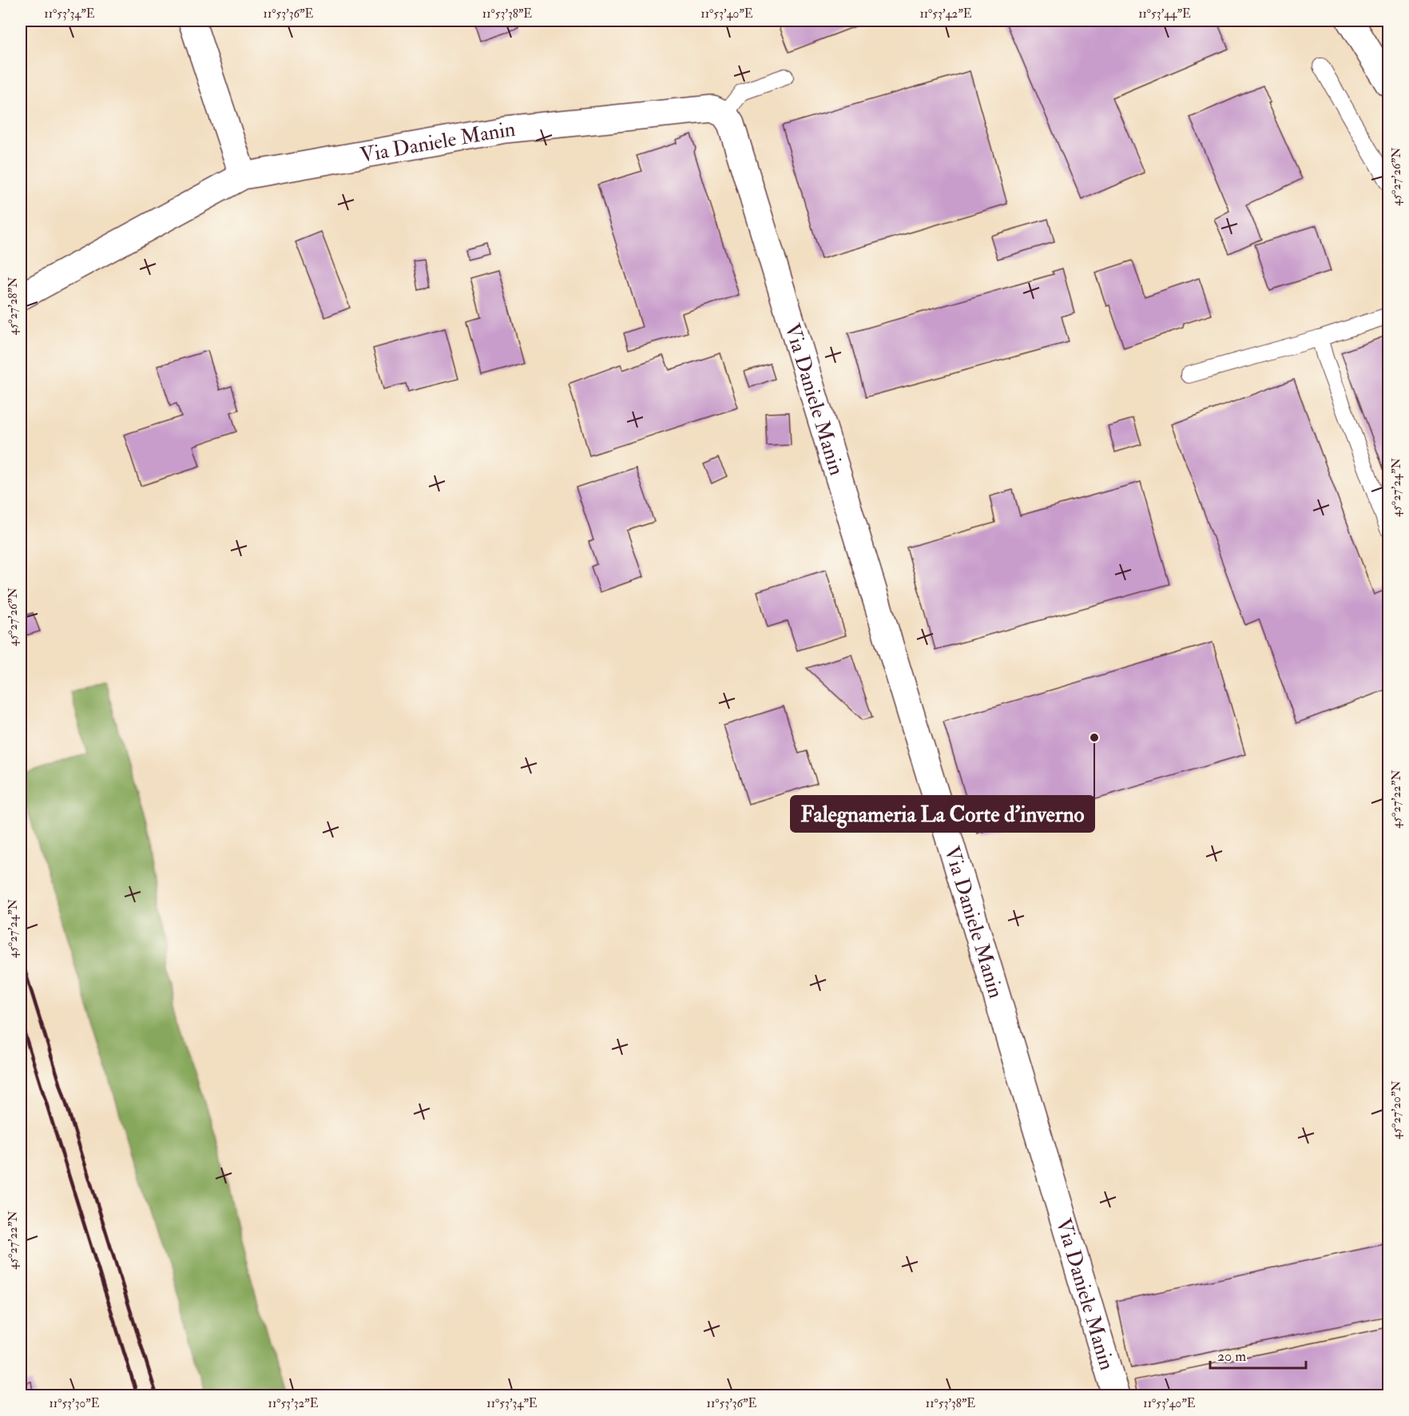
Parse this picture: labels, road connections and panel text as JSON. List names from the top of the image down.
{
  "streets": {
    "street": ["Via Daniele Manin"]
  },
  "places": ["Falegnameria La Corte d'inverno"],
  "scale_bar": "20 m",
  "coordinates": [
    "11°53'34\"E",
    "11°53'36\"E",
    "11°53'38\"E",
    "11°53'40\"E",
    "11°53'42\"E",
    "11°53'44\"E",
    "45°27'26\"N",
    "45°27'28\"N",
    "45°27'24\"N",
    "45°27'22\"N",
    "45°27'20\"N",
    "11°53'30\"E",
    "11°53'32\"E"
  ]
}
